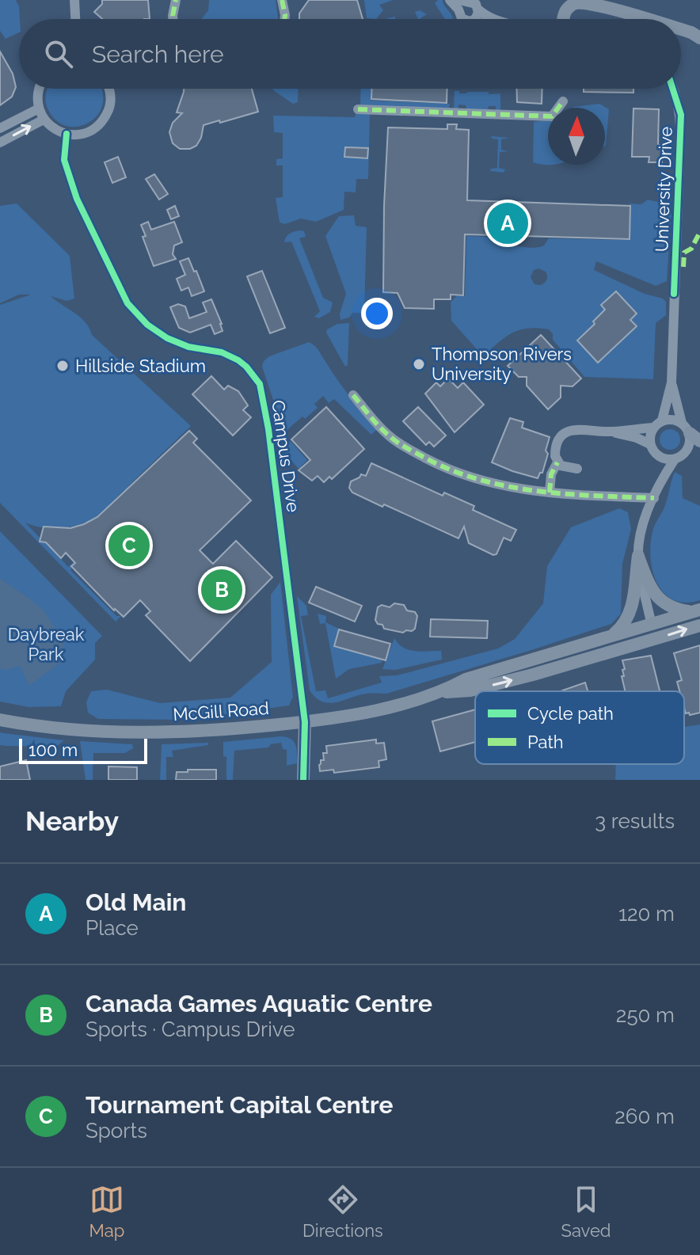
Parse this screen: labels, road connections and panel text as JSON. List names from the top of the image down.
{
  "streets": {
    "main road": ["McGill Road"],
    "street": ["University Drive", "Campus Drive"]
  },
  "crossings": [
    ["Campus Drive", "McGill Road"]
  ],
  "parks": ["Daybreak Park"],
  "places": ["Thompson Rivers University", "Hillside Stadium"],
  "legend": ["Cycle path", "Path"],
  "scale_bar": "100 m",
  "north": "top",
  "page": {
    "search": "Search here",
    "pins": ["A", "C", "B"],
    "scale": "100 m",
    "heading": ["Nearby", "3 results"],
    "list": [
      {
        "mark": "A",
        "name": "Old Main",
        "note": "Place",
        "value": "120 m"
      },
      {
        "mark": "B",
        "name": "Canada Games Aquatic Centre",
        "note": "Sports · Campus Drive",
        "value": "250 m"
      },
      {
        "mark": "C",
        "name": "Tournament Capital Centre",
        "note": "Sports",
        "value": "260 m"
      }
    ],
    "nav": ["Map", "Directions", "Saved"]
  }
}
